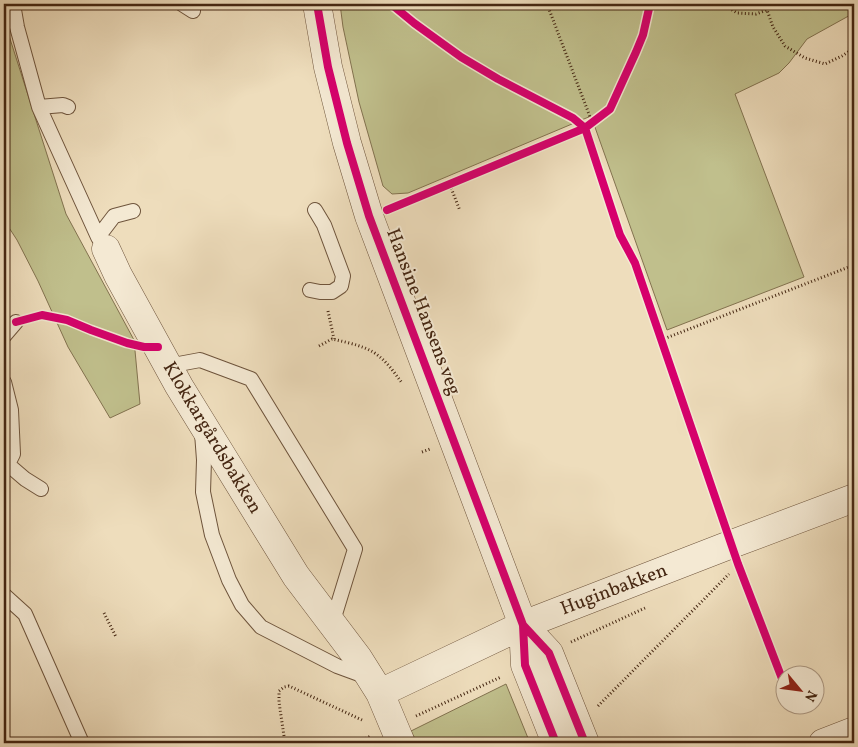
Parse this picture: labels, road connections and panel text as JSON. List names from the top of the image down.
{
  "streets": {
    "street": ["Hansine Hansens veg", "Klokkargårdsbakken", "Huginbakken"]
  },
  "crossings": [
    ["Hansine Hansens veg", "Huginbakken"],
    ["Klokkargårdsbakken", "Huginbakken"]
  ],
  "north": "bottom right"
}
